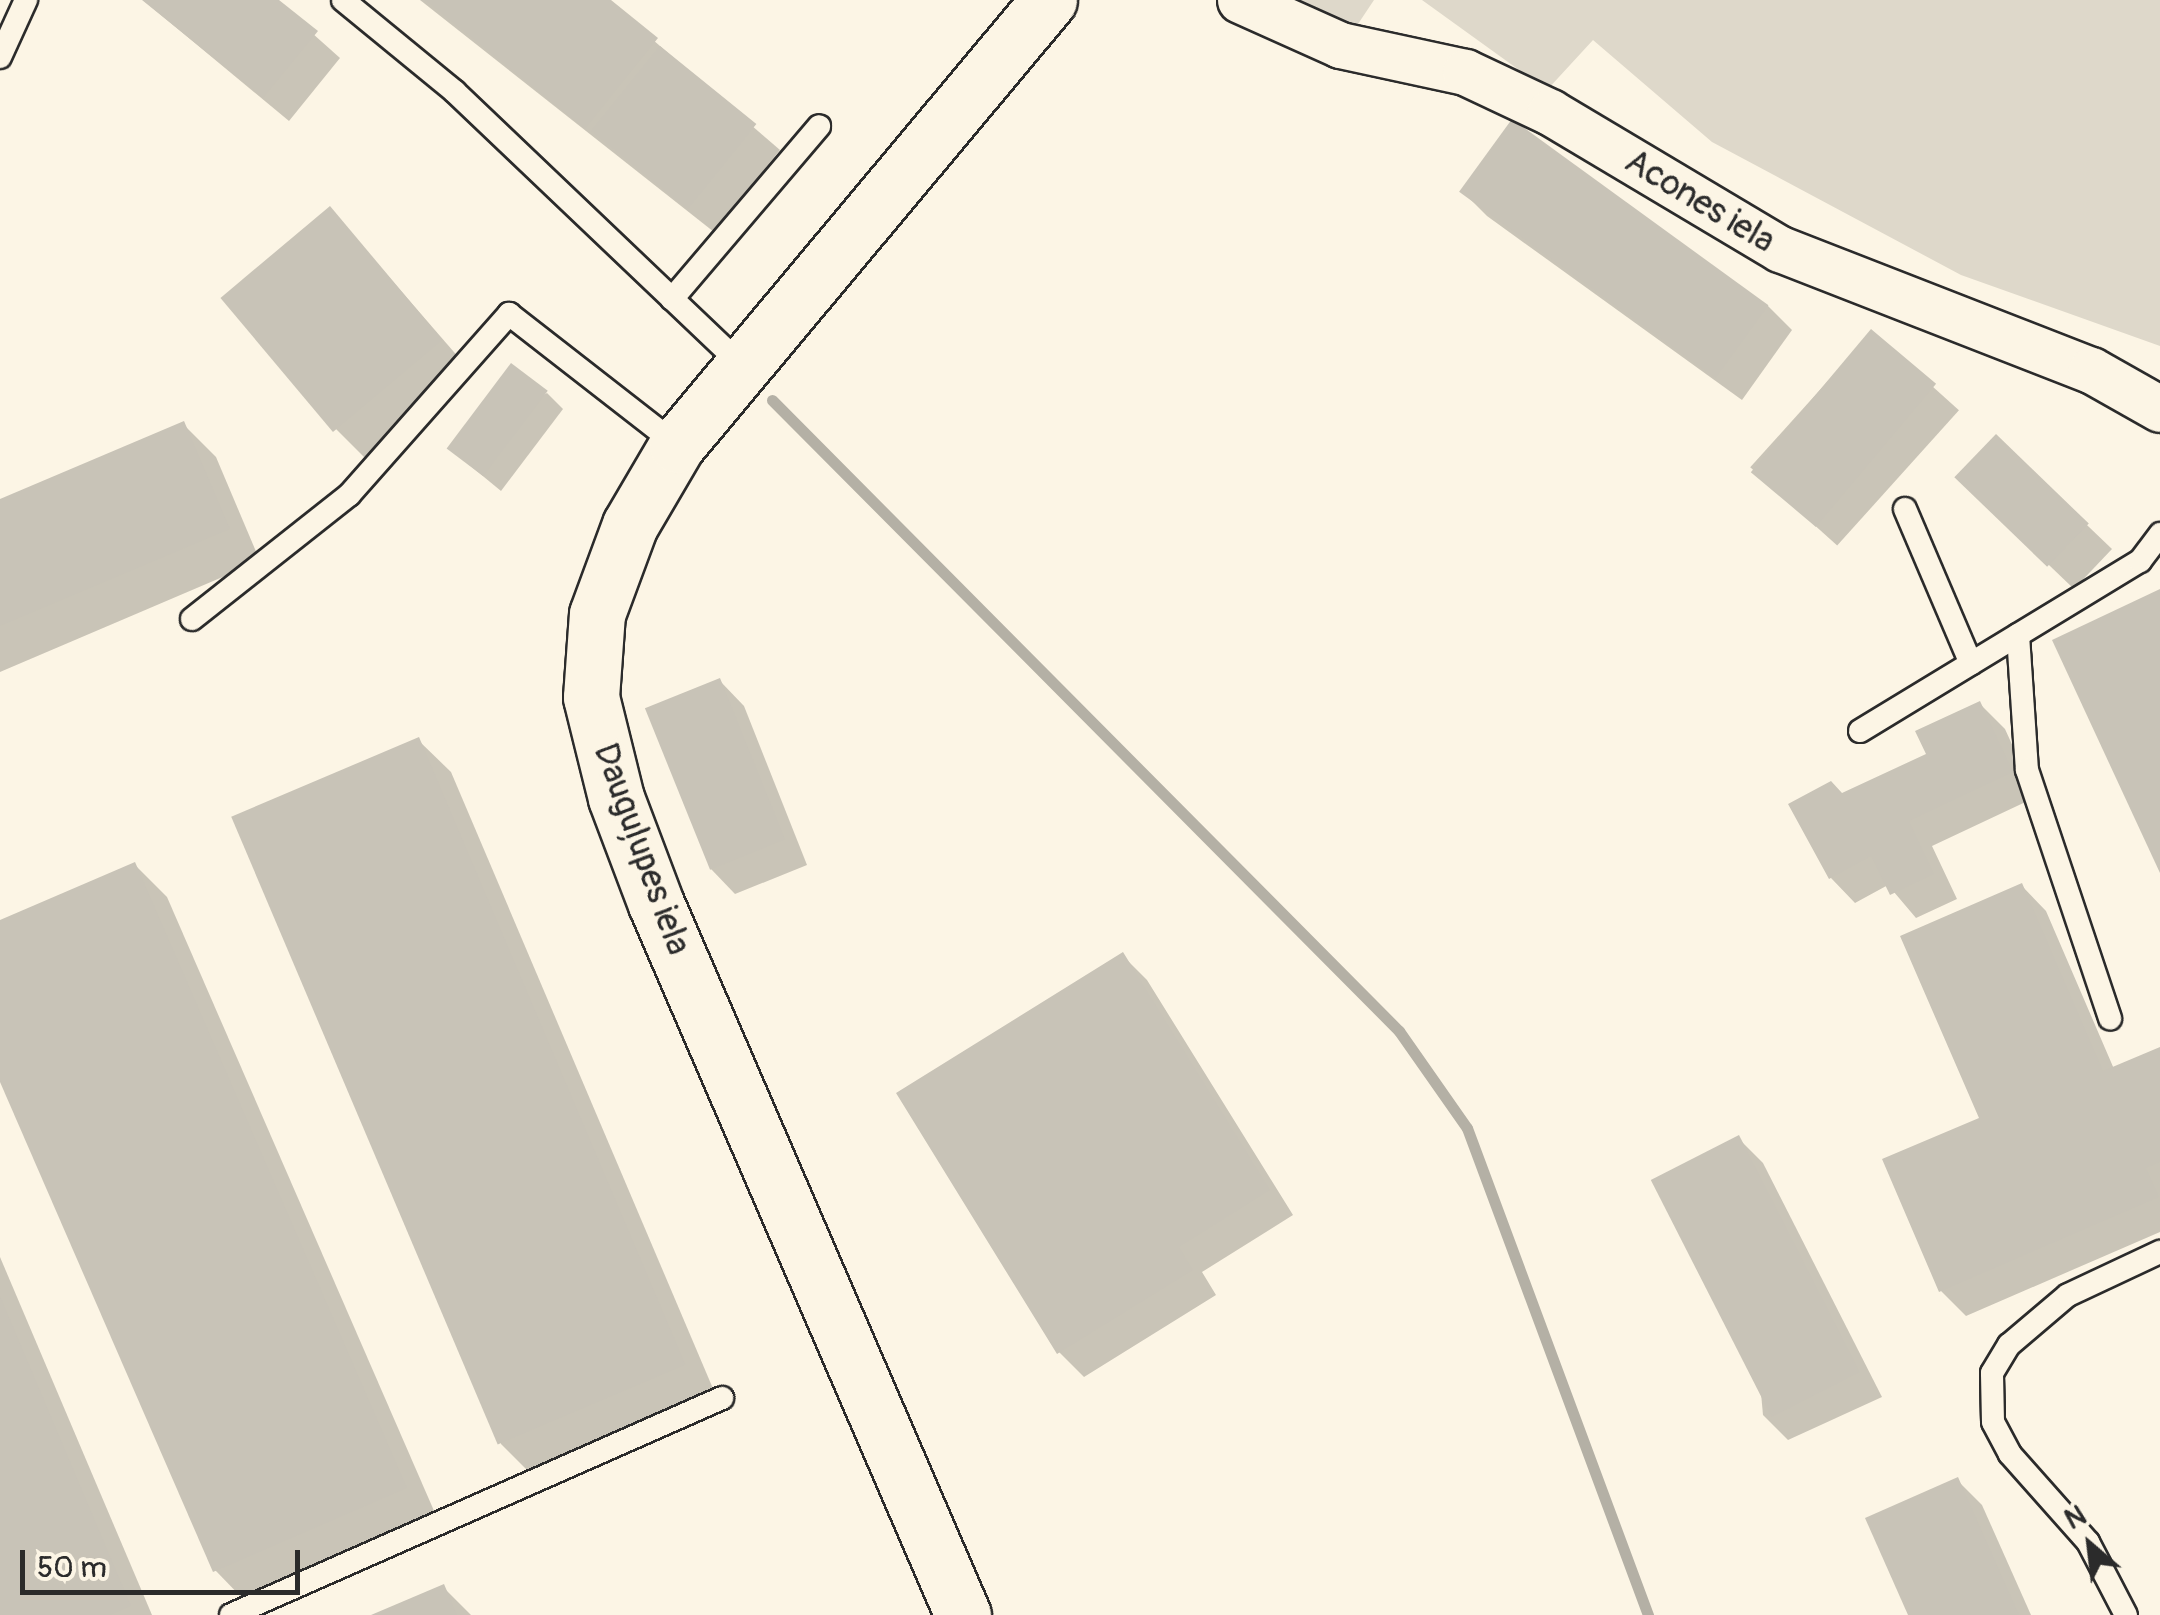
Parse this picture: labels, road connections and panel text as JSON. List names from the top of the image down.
{
  "streets": {
    "street": ["Acones iela", "Dauguļupes iela"]
  },
  "scale_bar": "50 m",
  "north": "top left"
}
